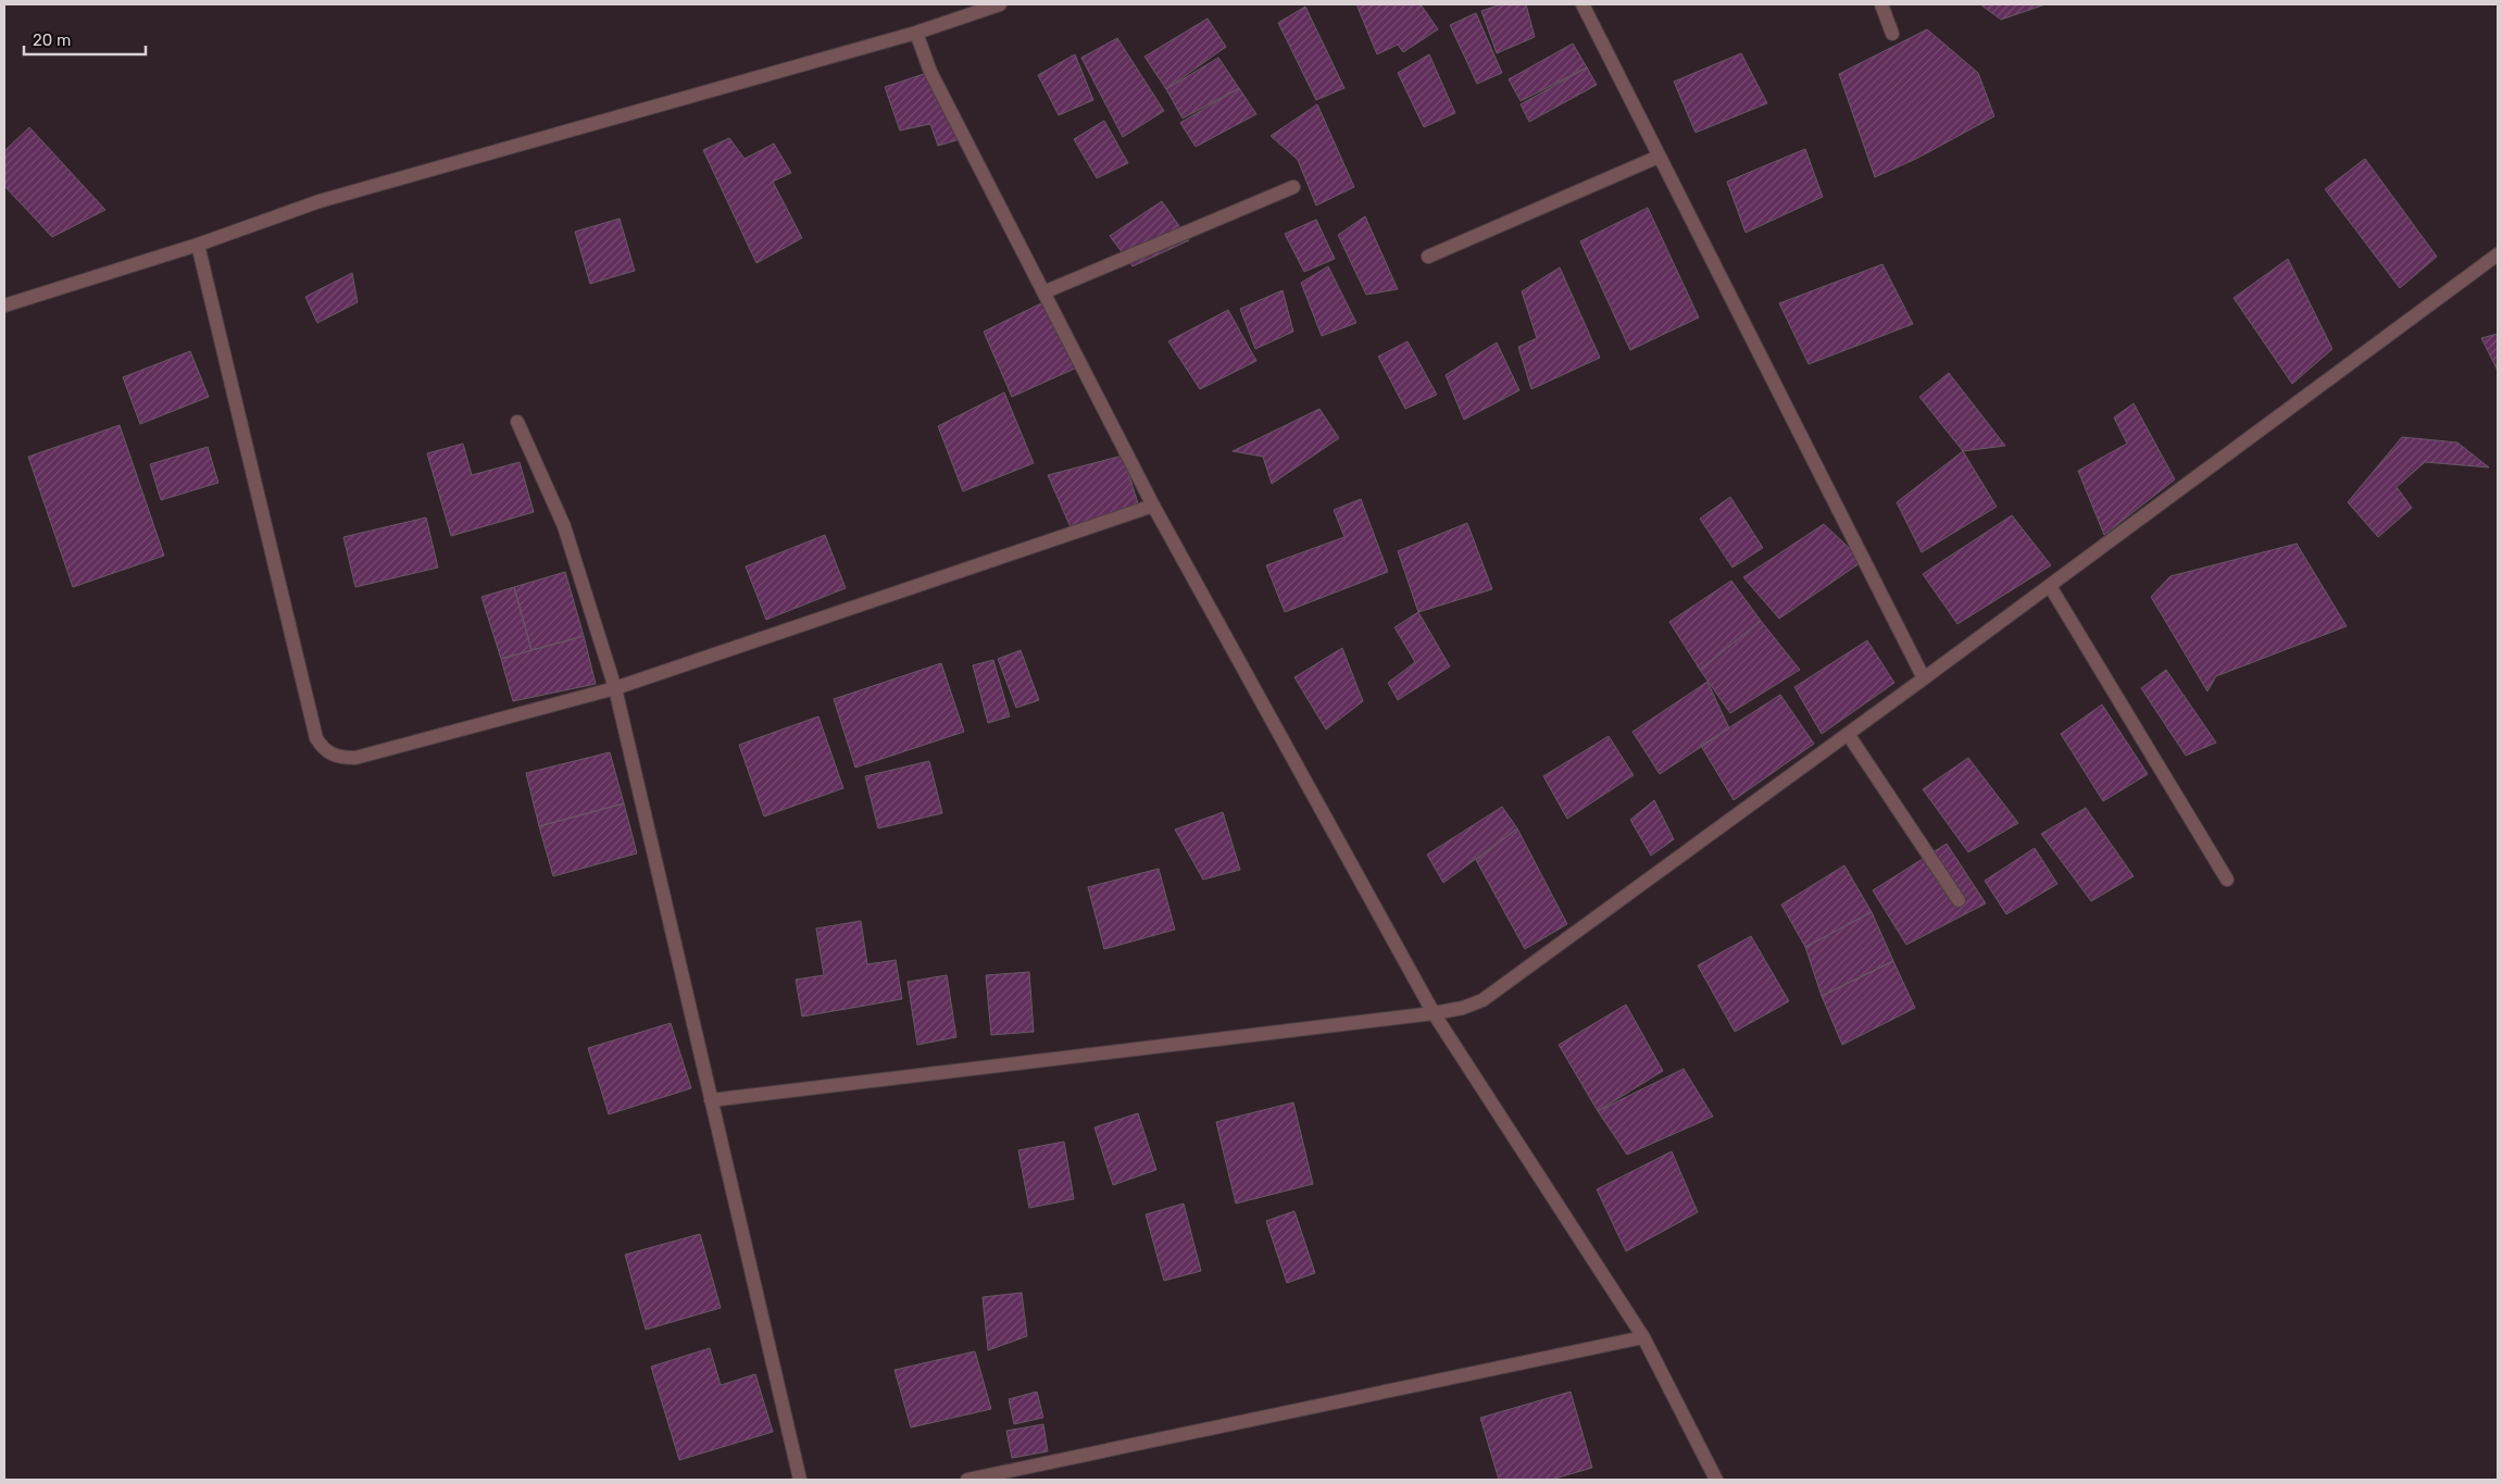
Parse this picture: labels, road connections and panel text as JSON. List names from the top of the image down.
{
  "scale_bar": "20 m"
}
